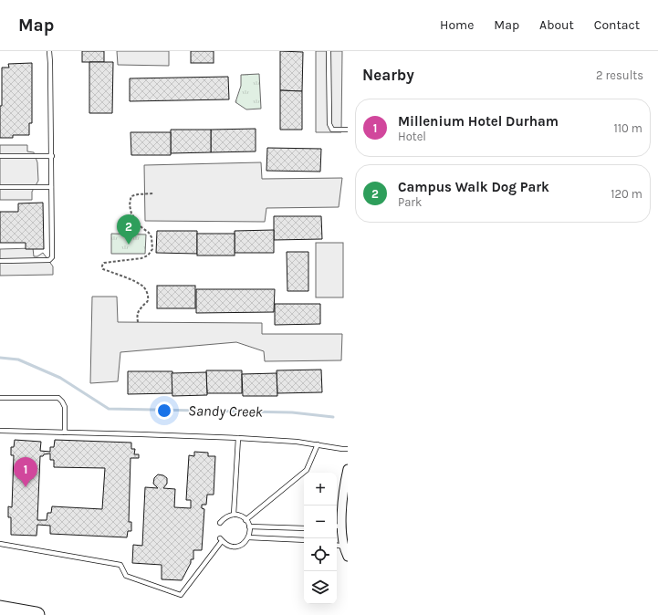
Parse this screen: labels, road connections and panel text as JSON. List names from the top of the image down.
{
  "water": ["Sandy Creek"],
  "page": {
    "header": "Map",
    "nav": [
      "Home",
      "Map",
      "About",
      "Contact"
    ],
    "heading": ["Nearby", "2 results"],
    "list": [
      {
        "mark": "1",
        "name": "Millenium Hotel Durham",
        "note": "Hotel",
        "value": "110 m"
      },
      {
        "mark": "2",
        "name": "Campus Walk Dog Park",
        "note": "Park",
        "value": "120 m"
      }
    ],
    "pins": ["2", "1"],
    "map_buttons": ["+", "−"]
  }
}
